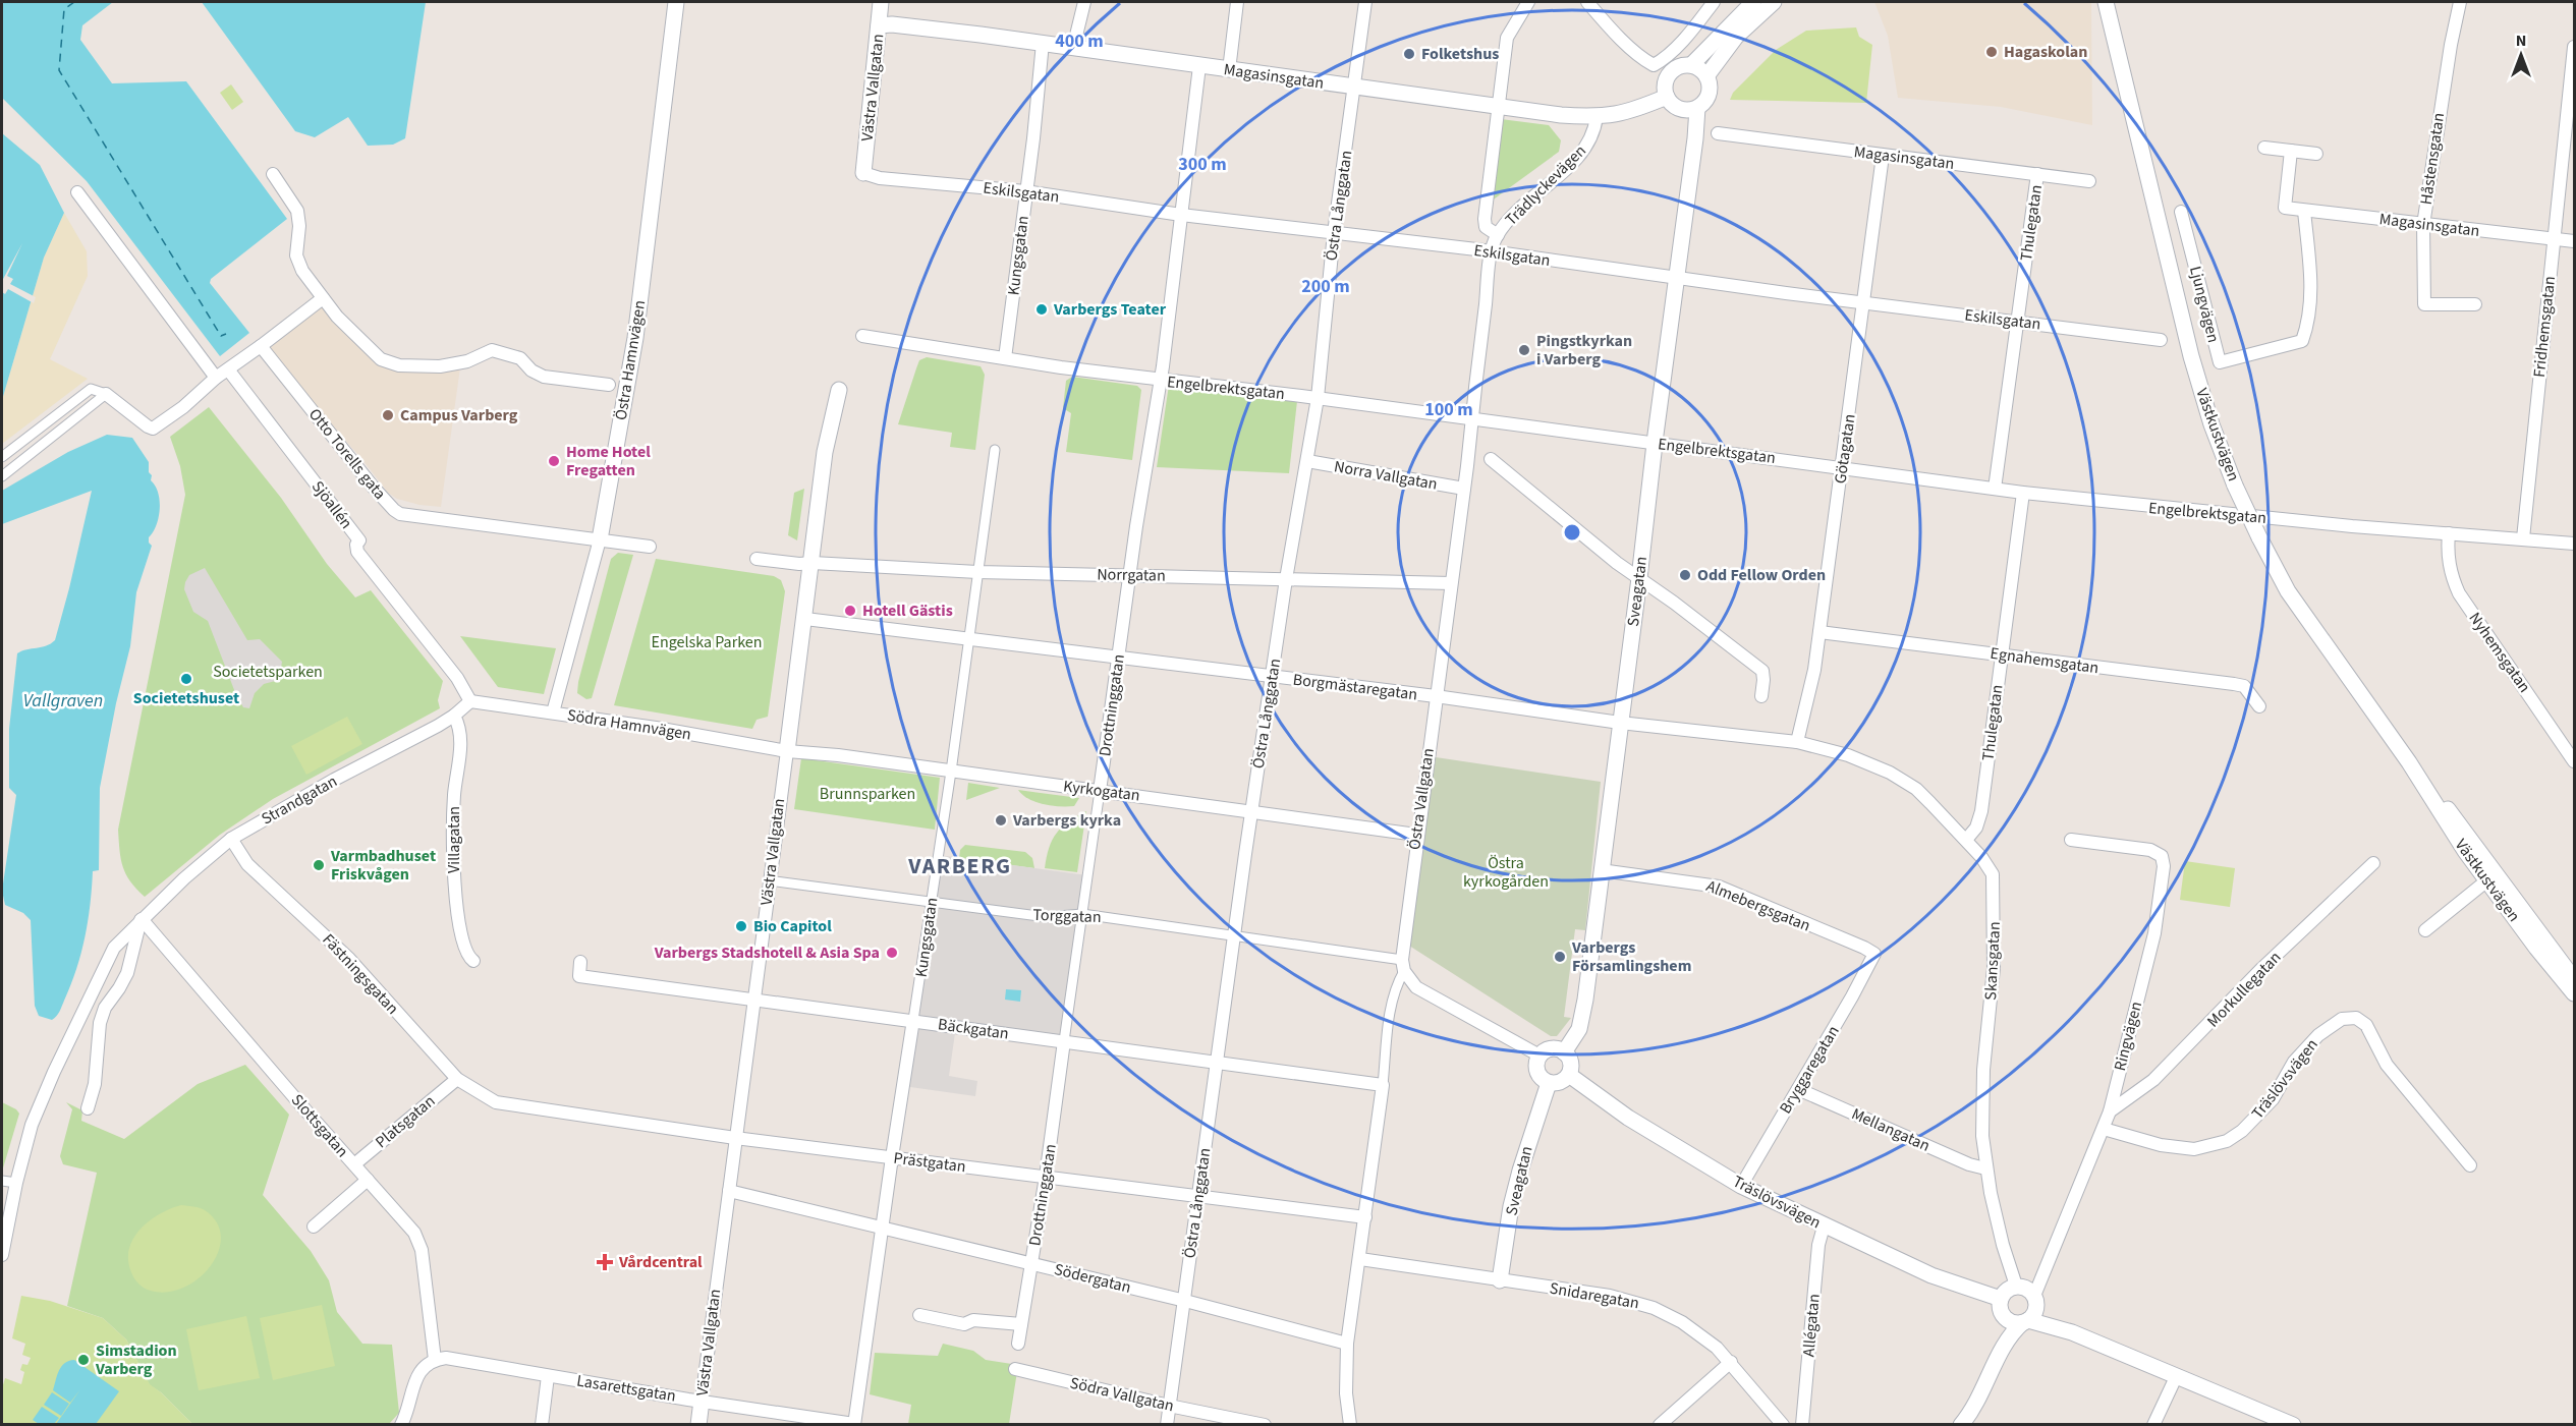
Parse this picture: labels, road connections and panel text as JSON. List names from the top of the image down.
{
  "streets": {
    "street": [
      "Magasinsgatan",
      "Västra Vallgatan",
      "Håstensgatan",
      "Trädlyckevägen",
      "Eskilsgatan",
      "Östra Långgatan",
      "Thulegatan",
      "Kungsgatan",
      "Ljungvägen",
      "Fridhemsgatan",
      "Östra Hamnvägen",
      "Engelbrektsgatan",
      "Västkustvägen",
      "Götagatan",
      "Otto Torells gata",
      "Norra Vallgatan",
      "Sjöallén",
      "Norrgatan",
      "Sveagatan",
      "Nyhemsgatan",
      "Egnahemsgatan",
      "Borgmästaregatan",
      "Drottninggatan",
      "Södra Hamnvägen",
      "Kyrkogatan",
      "Östra Vallgatan",
      "Strandgatan",
      "Villagatan",
      "Almebergsgatan",
      "Torggatan",
      "Skansgatan",
      "Fästningsgatan",
      "Morkullegatan",
      "Bäckgatan",
      "Ringvägen",
      "Bryggaregatan",
      "Träslövsvägen",
      "Platsgatan",
      "Slottsgatan",
      "Mellangatan",
      "Prästgatan",
      "Södergatan",
      "Snidaregatan",
      "Allégatan",
      "Lasarettsgatan",
      "Södra Vallgatan"
    ]
  },
  "crossings": [
    ["Magasinsgatan", "Västra Vallgatan"],
    ["Magasinsgatan", "Håstensgatan"],
    ["Magasinsgatan", "Trädlyckevägen"],
    ["Magasinsgatan", "Östra Långgatan"],
    ["Magasinsgatan", "Thulegatan"],
    ["Magasinsgatan", "Kungsgatan"],
    ["Magasinsgatan", "Ljungvägen"],
    ["Magasinsgatan", "Fridhemsgatan"],
    ["Magasinsgatan", "Götagatan"],
    ["Magasinsgatan", "Sveagatan"],
    ["Magasinsgatan", "Drottninggatan"],
    ["Västra Vallgatan", "Eskilsgatan"],
    ["Västra Vallgatan", "Norrgatan"],
    ["Västra Vallgatan", "Borgmästaregatan"],
    ["Västra Vallgatan", "Södra Hamnvägen"],
    ["Västra Vallgatan", "Kyrkogatan"],
    ["Västra Vallgatan", "Torggatan"],
    ["Västra Vallgatan", "Bäckgatan"],
    ["Västra Vallgatan", "Prästgatan"],
    ["Västra Vallgatan", "Södergatan"],
    ["Västra Vallgatan", "Lasarettsgatan"],
    ["Trädlyckevägen", "Eskilsgatan"],
    ["Trädlyckevägen", "Östra Vallgatan"],
    ["Eskilsgatan", "Östra Långgatan"],
    ["Eskilsgatan", "Thulegatan"],
    ["Eskilsgatan", "Kungsgatan"],
    ["Eskilsgatan", "Götagatan"],
    ["Eskilsgatan", "Sveagatan"],
    ["Eskilsgatan", "Drottninggatan"],
    ["Eskilsgatan", "Östra Vallgatan"],
    ["Östra Långgatan", "Engelbrektsgatan"],
    ["Östra Långgatan", "Norra Vallgatan"],
    ["Östra Långgatan", "Norrgatan"],
    ["Östra Långgatan", "Borgmästaregatan"],
    ["Östra Långgatan", "Kyrkogatan"],
    ["Östra Långgatan", "Torggatan"],
    ["Östra Långgatan", "Bäckgatan"],
    ["Östra Långgatan", "Prästgatan"],
    ["Östra Långgatan", "Södergatan"],
    ["Östra Långgatan", "Södra Vallgatan"],
    ["Thulegatan", "Engelbrektsgatan"],
    ["Thulegatan", "Egnahemsgatan"],
    ["Thulegatan", "Skansgatan"],
    ["Kungsgatan", "Engelbrektsgatan"],
    ["Kungsgatan", "Norrgatan"],
    ["Kungsgatan", "Borgmästaregatan"],
    ["Kungsgatan", "Kyrkogatan"],
    ["Kungsgatan", "Torggatan"],
    ["Kungsgatan", "Bäckgatan"],
    ["Kungsgatan", "Prästgatan"],
    ["Kungsgatan", "Södergatan"],
    ["Kungsgatan", "Lasarettsgatan"],
    ["Fridhemsgatan", "Engelbrektsgatan"],
    ["Östra Hamnvägen", "Otto Torells gata"],
    ["Östra Hamnvägen", "Södra Hamnvägen"],
    ["Engelbrektsgatan", "Götagatan"],
    ["Engelbrektsgatan", "Sveagatan"],
    ["Engelbrektsgatan", "Nyhemsgatan"],
    ["Engelbrektsgatan", "Drottninggatan"],
    ["Engelbrektsgatan", "Östra Vallgatan"],
    ["Götagatan", "Egnahemsgatan"],
    ["Götagatan", "Borgmästaregatan"],
    ["Götagatan", "Skansgatan"],
    ["Norra Vallgatan", "Östra Vallgatan"],
    ["Sjöallén", "Södra Hamnvägen"],
    ["Sjöallén", "Strandgatan"],
    ["Norrgatan", "Drottninggatan"],
    ["Norrgatan", "Östra Vallgatan"],
    ["Sveagatan", "Borgmästaregatan"],
    ["Sveagatan", "Almebergsgatan"],
    ["Sveagatan", "Träslövsvägen"],
    ["Sveagatan", "Snidaregatan"],
    ["Borgmästaregatan", "Drottninggatan"],
    ["Borgmästaregatan", "Östra Vallgatan"],
    ["Borgmästaregatan", "Skansgatan"],
    ["Drottninggatan", "Kyrkogatan"],
    ["Drottninggatan", "Torggatan"],
    ["Drottninggatan", "Bäckgatan"],
    ["Drottninggatan", "Prästgatan"],
    ["Drottninggatan", "Södergatan"],
    ["Södra Hamnvägen", "Kyrkogatan"],
    ["Södra Hamnvägen", "Strandgatan"],
    ["Kyrkogatan", "Östra Vallgatan"],
    ["Östra Vallgatan", "Torggatan"],
    ["Östra Vallgatan", "Bäckgatan"],
    ["Östra Vallgatan", "Prästgatan"],
    ["Östra Vallgatan", "Södergatan"],
    ["Östra Vallgatan", "Snidaregatan"],
    ["Strandgatan", "Villagatan"],
    ["Strandgatan", "Fästningsgatan"],
    ["Strandgatan", "Slottsgatan"],
    ["Almebergsgatan", "Bryggaregatan"],
    ["Skansgatan", "Ringvägen"],
    ["Skansgatan", "Träslövsvägen"],
    ["Skansgatan", "Mellangatan"],
    ["Fästningsgatan", "Platsgatan"],
    ["Fästningsgatan", "Prästgatan"],
    ["Morkullegatan", "Ringvägen"],
    ["Ringvägen", "Träslövsvägen"],
    ["Bryggaregatan", "Träslövsvägen"],
    ["Bryggaregatan", "Mellangatan"],
    ["Träslövsvägen", "Allégatan"],
    ["Platsgatan", "Slottsgatan"],
    ["Slottsgatan", "Lasarettsgatan"]
  ],
  "districts": ["VARBERG"],
  "water": ["Vallgraven"],
  "parks": [
    "Engelska Parken",
    "Societetsparken",
    "Brunnsparken",
    "Östra kyrkogården"
  ],
  "places": {
    "other": [
      "Hagaskolan",
      "Folketshus",
      "Varbergs Teater",
      "Pingstkyrkan i Varberg",
      "Campus Varberg",
      "Home Hotel Fregatten",
      "Odd Fellow Orden",
      "Hotell Gästis",
      "Societetshuset",
      "Varbergs kyrka",
      "Varmbadhuset Friskvågen",
      "Bio Capitol",
      "Varbergs Stadshotell & Asia Spa",
      "Varbergs Församlingshem",
      "Simstadion Varberg"
    ],
    "health": ["Vårdcentral"]
  },
  "north": "top",
  "rings": [
    "400 m",
    "300 m",
    "200 m",
    "100 m"
  ]
}
